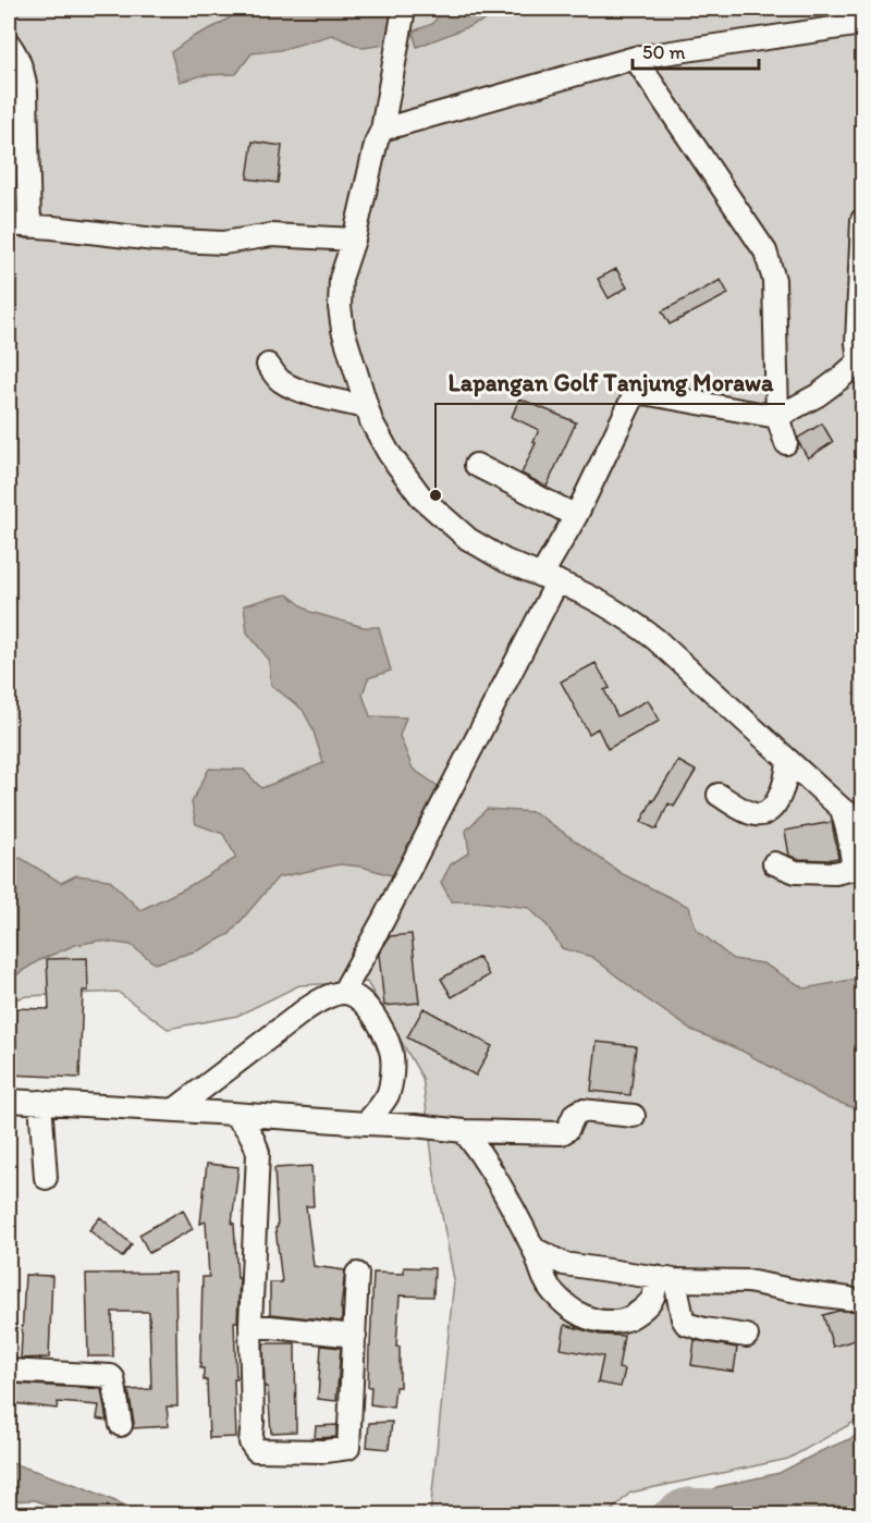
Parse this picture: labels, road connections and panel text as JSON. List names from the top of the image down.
{
  "places": ["Lapangan Golf Tanjung Morawa"],
  "scale_bar": "50 m"
}
